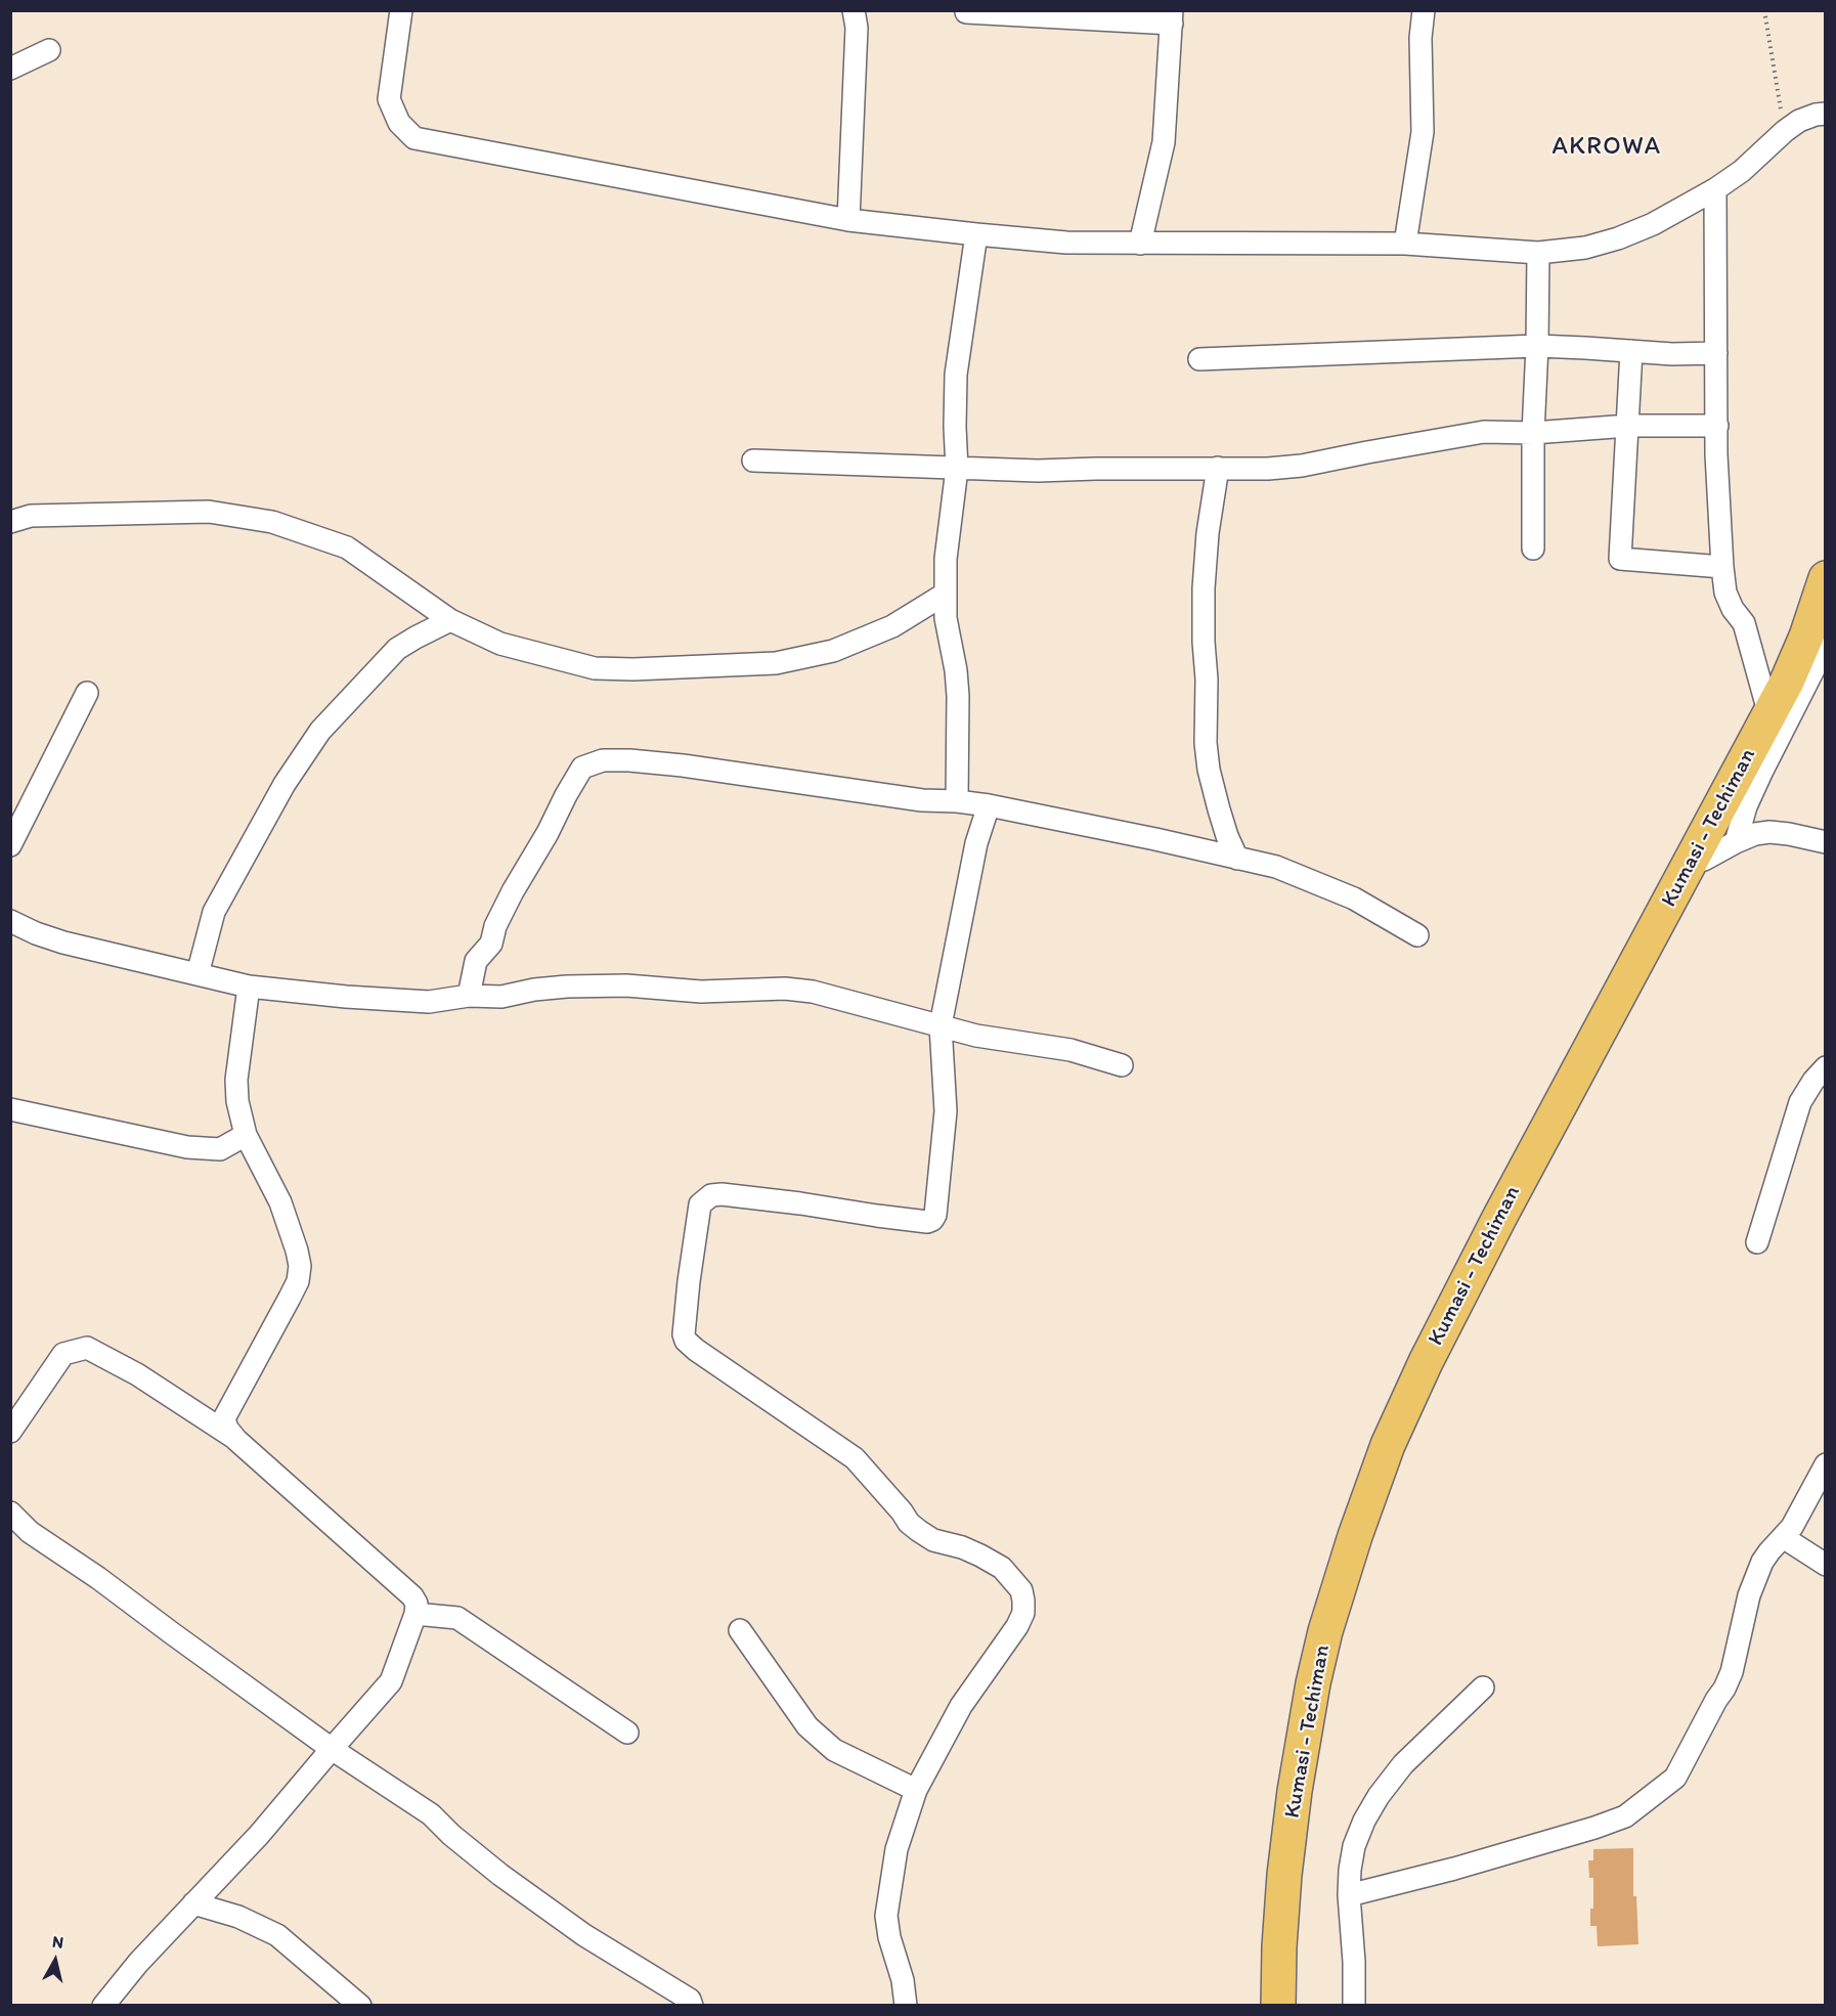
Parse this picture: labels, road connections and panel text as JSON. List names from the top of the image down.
{
  "streets": {
    "highway": ["Kumasi - Techiman"]
  },
  "districts": ["AKROWA"],
  "north": "top"
}
